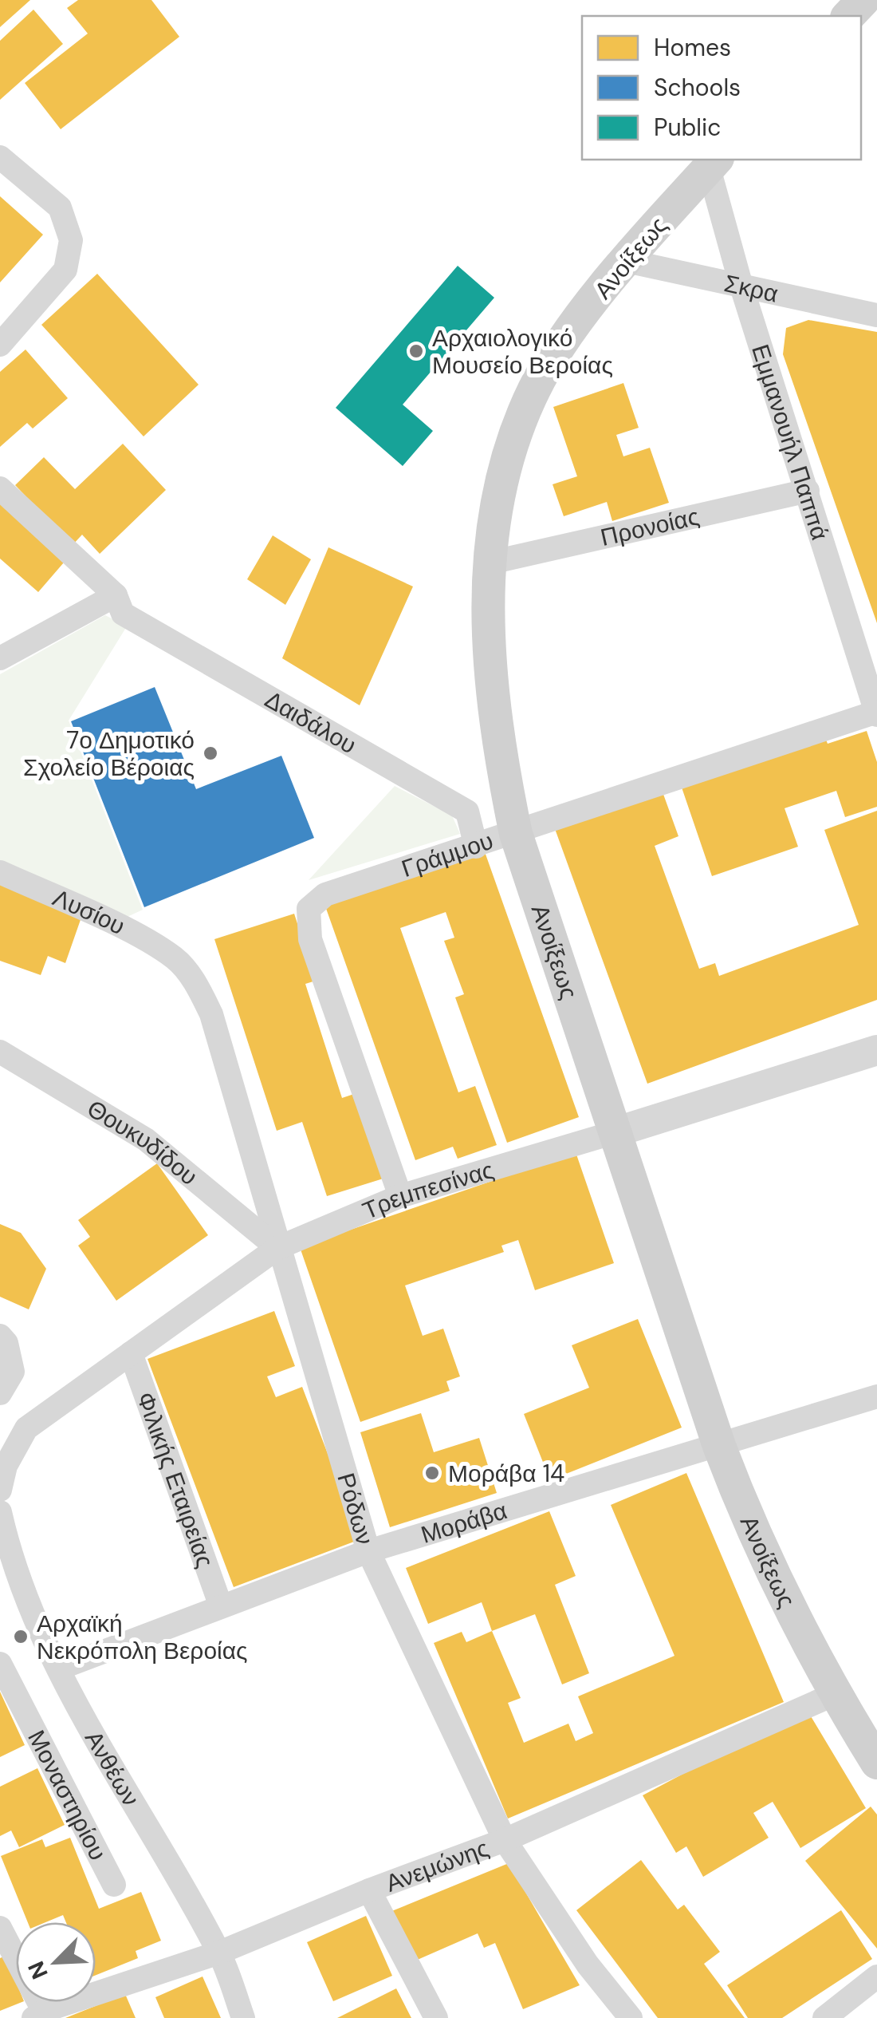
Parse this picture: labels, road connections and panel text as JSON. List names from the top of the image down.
{
  "streets": {
    "main road": ["Ανοίξεως"],
    "street": [
      "Σκρα",
      "Εμμανουήλ Παππά",
      "Προνοίας",
      "Δαιδάλου",
      "Γράμμου",
      "Λυσίου",
      "Θουκυδίδου",
      "Τρεμπεσίνας",
      "Φιλικής Εταιρείας",
      "Ρόδων",
      "Μοράβα",
      "Ανθέων",
      "Μοναστηρίου",
      "Ανεμώνης"
    ]
  },
  "crossings": [
    ["Ανοίξεως", "Σκρα"],
    ["Ανοίξεως", "Εμμανουήλ Παππά"],
    ["Ανοίξεως", "Προνοίας"],
    ["Ανοίξεως", "Γράμμου"],
    ["Ανοίξεως", "Τρεμπεσίνας"],
    ["Ανοίξεως", "Μοράβα"],
    ["Ανοίξεως", "Ανεμώνης"],
    ["Σκρα", "Εμμανουήλ Παππά"],
    ["Εμμανουήλ Παππά", "Προνοίας"],
    ["Εμμανουήλ Παππά", "Γράμμου"],
    ["Δαιδάλου", "Γράμμου"],
    ["Γράμμου", "Τρεμπεσίνας"],
    ["Λυσίου", "Ρόδων"],
    ["Θουκυδίδου", "Τρεμπεσίνας"],
    ["Θουκυδίδου", "Ρόδων"],
    ["Τρεμπεσίνας", "Φιλικής Εταιρείας"],
    ["Τρεμπεσίνας", "Ρόδων"],
    ["Φιλικής Εταιρείας", "Μοράβα"],
    ["Ρόδων", "Μοράβα"],
    ["Ρόδων", "Ανεμώνης"],
    ["Μοράβα", "Ανθέων"],
    ["Ανθέων", "Ανεμώνης"]
  ],
  "places": [
    "Αρχαιολογικό Μουσείο Βεροίας",
    "7ο Δημοτικό Σχολείο Βέροιας",
    "Μοράβα 14",
    "Αρχαϊκή Νεκρόπολη Βεροίας"
  ],
  "legend": ["Homes", "Schools", "Public"],
  "north": "bottom left"
}
